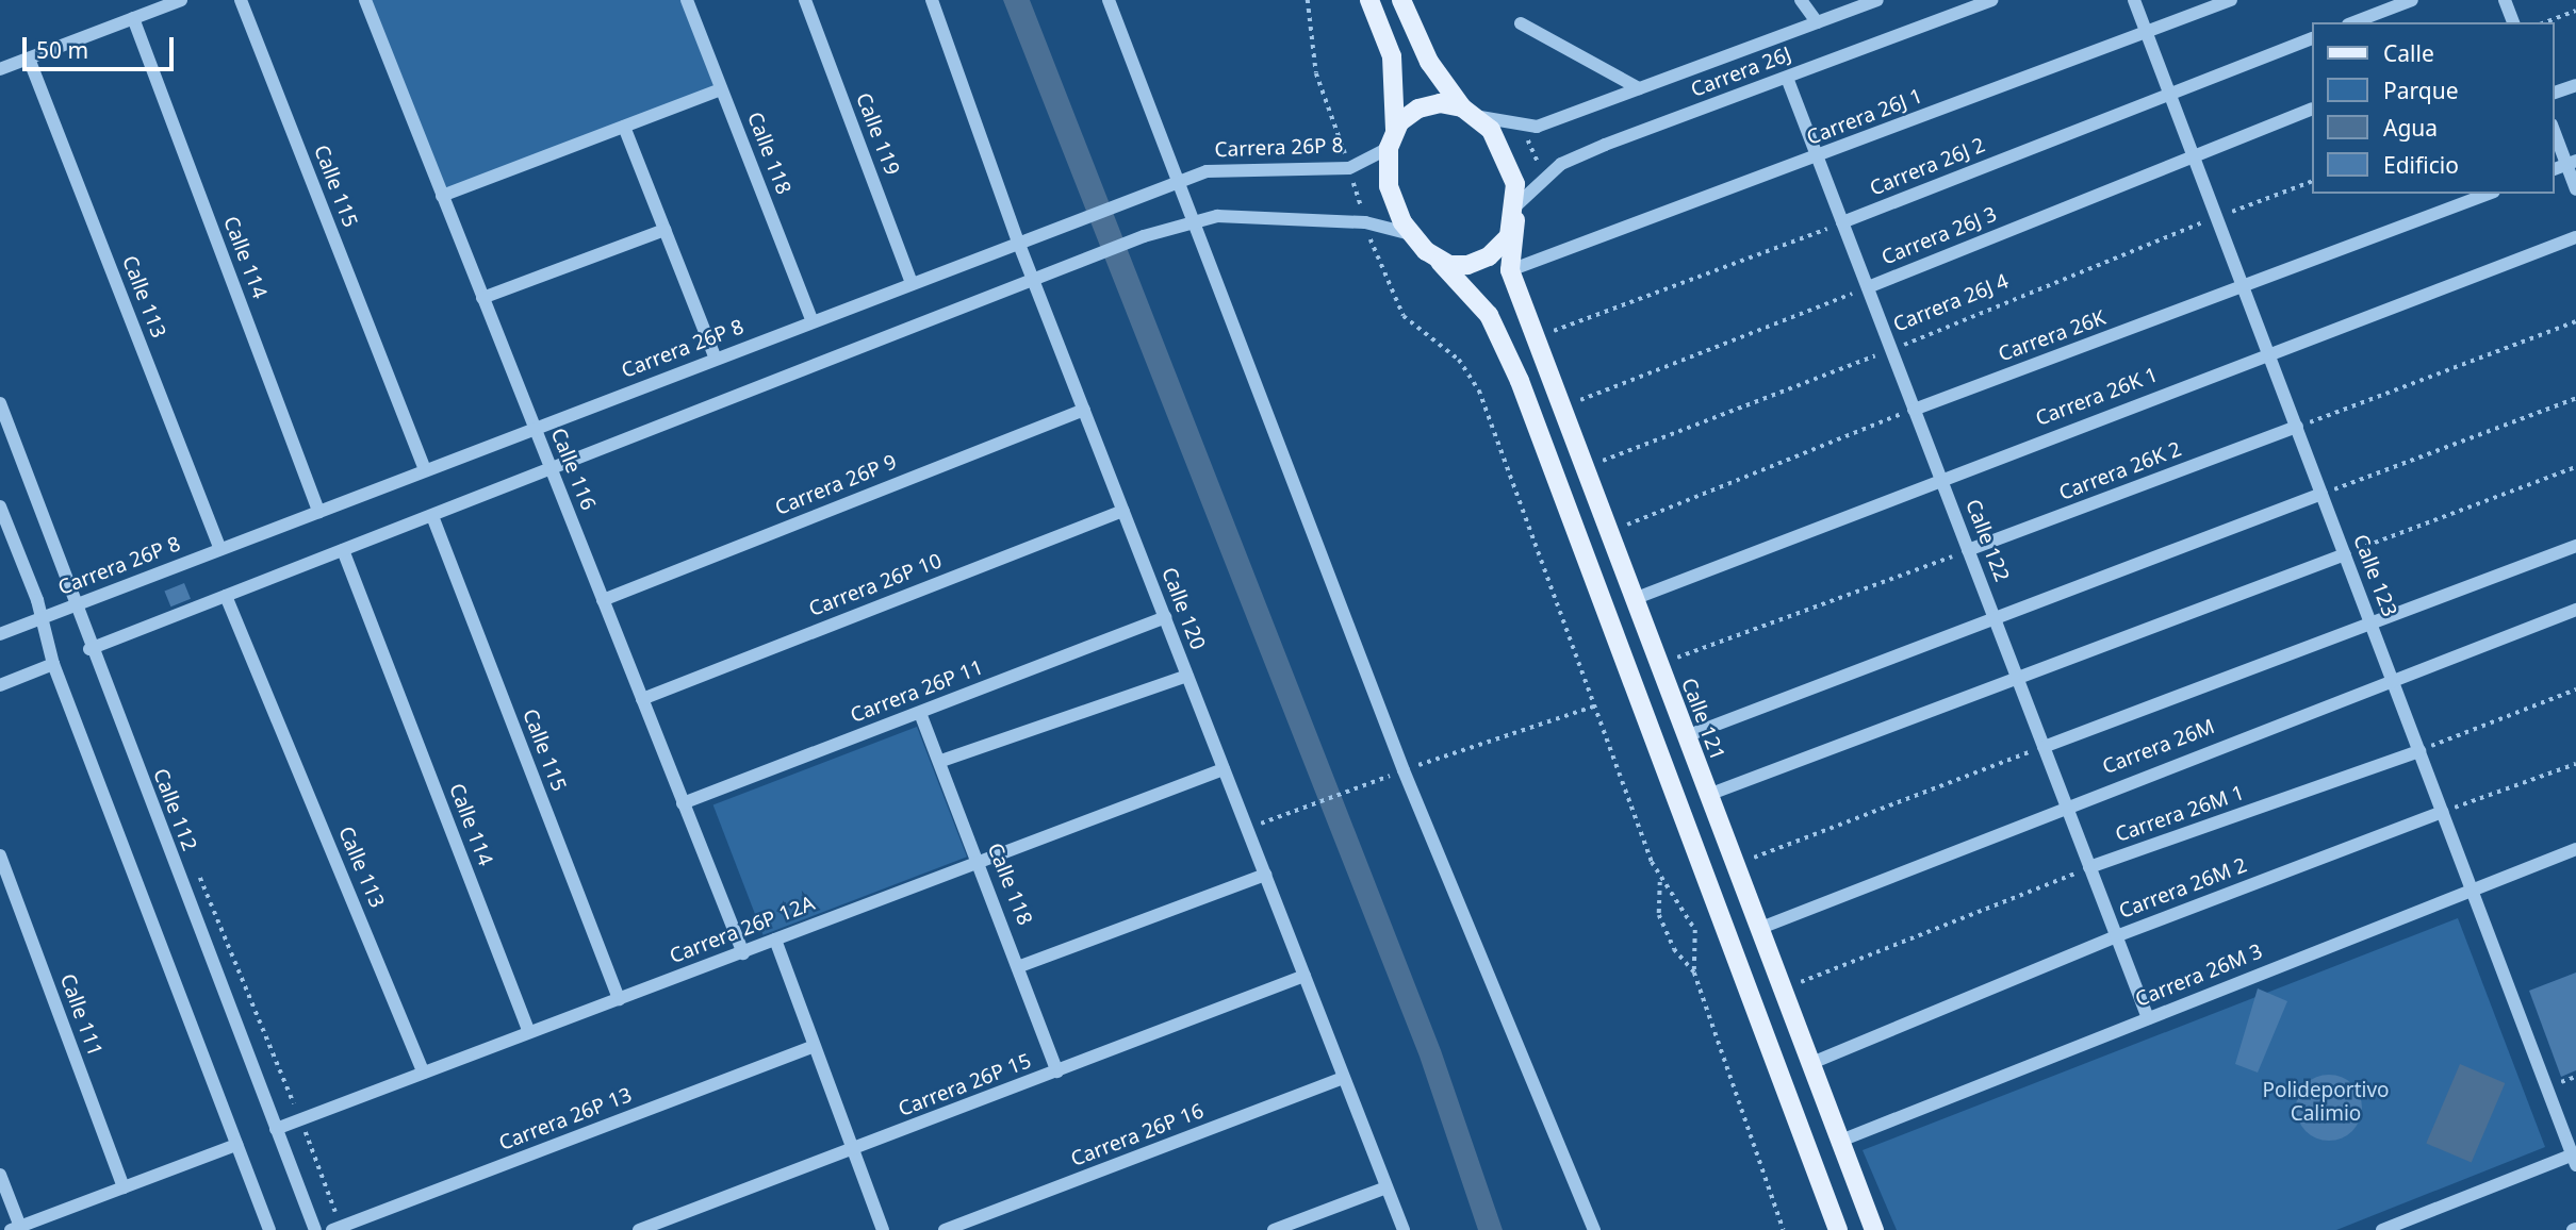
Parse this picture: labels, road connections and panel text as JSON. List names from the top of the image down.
{
  "streets": {
    "main road": ["Calle 121"],
    "street": [
      "Carrera 26J",
      "Carrera 26J 1",
      "Calle 119",
      "Carrera 26P 8",
      "Calle 118",
      "Carrera 26J 2",
      "Calle 115",
      "Carrera 26J 3",
      "Calle 114",
      "Calle 113",
      "Carrera 26K",
      "Carrera 26K 1",
      "Calle 116",
      "Carrera 26K 2",
      "Carrera 26P 9",
      "Calle 122",
      "Calle 123",
      "Carrera 26P 10",
      "Calle 120",
      "Carrera 26P 11",
      "Carrera 26M",
      "Calle 112",
      "Carrera 26M 1",
      "Carrera 26M 2",
      "Carrera 26P 12A",
      "Carrera 26M 3",
      "Calle 111",
      "Carrera 26P 15",
      "Carrera 26P 13",
      "Carrera 26P 16"
    ],
    "path": ["Carrera 26J 4"]
  },
  "crossings": [
    ["Carrera 26J", "Carrera 26P 8"],
    ["Carrera 26J", "Calle 122"],
    ["Carrera 26J", "Calle 121"],
    ["Carrera 26J 1", "Calle 122"],
    ["Carrera 26J 1", "Calle 123"],
    ["Carrera 26J 1", "Calle 121"],
    ["Calle 119", "Carrera 26P 8"],
    ["Carrera 26P 8", "Calle 118"],
    ["Carrera 26P 8", "Calle 115"],
    ["Carrera 26P 8", "Calle 114"],
    ["Carrera 26P 8", "Calle 113"],
    ["Carrera 26P 8", "Calle 116"],
    ["Carrera 26P 8", "Calle 120"],
    ["Carrera 26P 8", "Calle 121"],
    ["Carrera 26P 8", "Calle 112"],
    ["Calle 118", "Carrera 26P 11"],
    ["Calle 118", "Carrera 26P 12A"],
    ["Calle 118", "Carrera 26P 15"],
    ["Carrera 26J 2", "Calle 122"],
    ["Carrera 26J 2", "Calle 123"],
    ["Calle 115", "Carrera 26P 12A"],
    ["Carrera 26J 3", "Calle 122"],
    ["Carrera 26J 3", "Calle 123"],
    ["Calle 114", "Carrera 26P 12A"],
    ["Calle 113", "Carrera 26P 12A"],
    ["Carrera 26J 4", "Calle 122"],
    ["Carrera 26J 4", "Calle 123"],
    ["Carrera 26K", "Calle 122"],
    ["Carrera 26K", "Calle 123"],
    ["Carrera 26K 1", "Calle 122"],
    ["Carrera 26K 1", "Calle 123"],
    ["Carrera 26K 1", "Calle 121"],
    ["Calle 116", "Carrera 26P 9"],
    ["Calle 116", "Carrera 26P 10"],
    ["Calle 116", "Carrera 26P 11"],
    ["Calle 116", "Carrera 26P 12A"],
    ["Carrera 26K 2", "Calle 122"],
    ["Carrera 26K 2", "Calle 123"],
    ["Carrera 26P 9", "Calle 120"],
    ["Calle 122", "Carrera 26M"],
    ["Calle 122", "Carrera 26M 1"],
    ["Calle 122", "Carrera 26M 2"],
    ["Calle 122", "Carrera 26M 3"],
    ["Calle 123", "Carrera 26M"],
    ["Calle 123", "Carrera 26M 1"],
    ["Calle 123", "Carrera 26M 2"],
    ["Calle 123", "Carrera 26M 3"],
    ["Carrera 26P 10", "Calle 120"],
    ["Calle 120", "Carrera 26P 11"],
    ["Calle 120", "Carrera 26P 12A"],
    ["Calle 120", "Carrera 26P 15"],
    ["Calle 120", "Carrera 26P 16"],
    ["Calle 121", "Carrera 26M"],
    ["Calle 121", "Carrera 26M 2"],
    ["Calle 121", "Carrera 26M 3"],
    ["Calle 112", "Carrera 26P 12A"]
  ],
  "parks": ["Polideportivo Calimio"],
  "legend": [
    "Calle",
    "Parque",
    "Agua",
    "Edificio"
  ],
  "scale_bar": "50 m"
}
